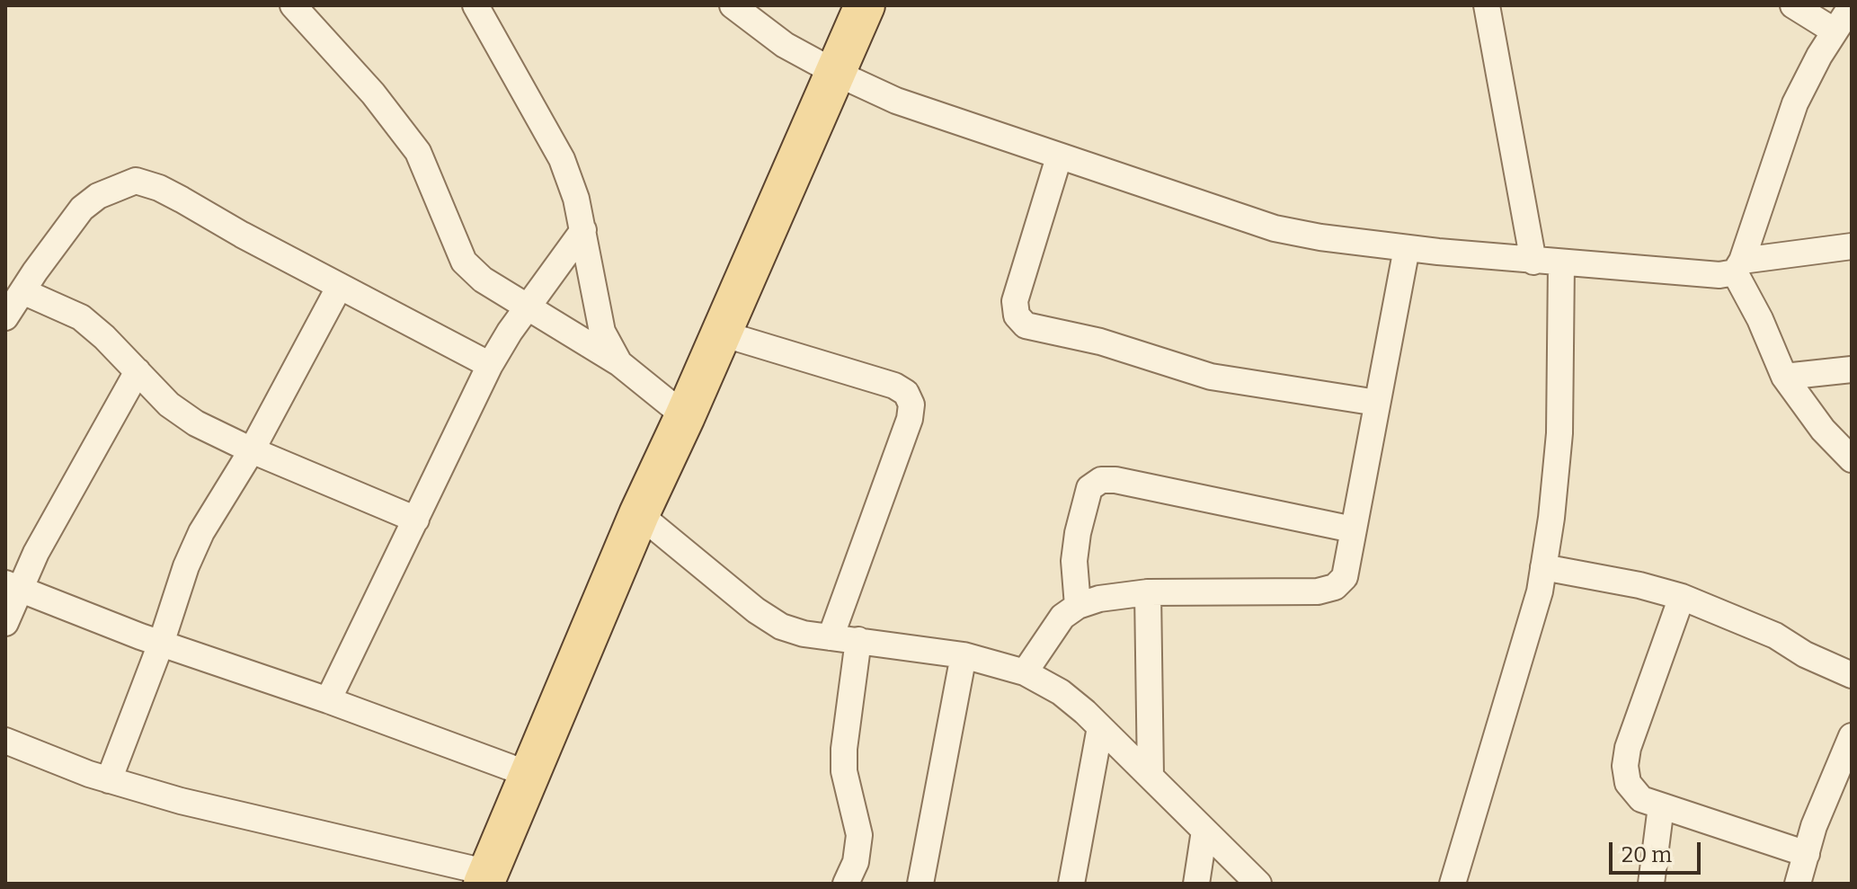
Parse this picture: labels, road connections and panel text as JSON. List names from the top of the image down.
{
  "scale_bar": "20 m"
}
